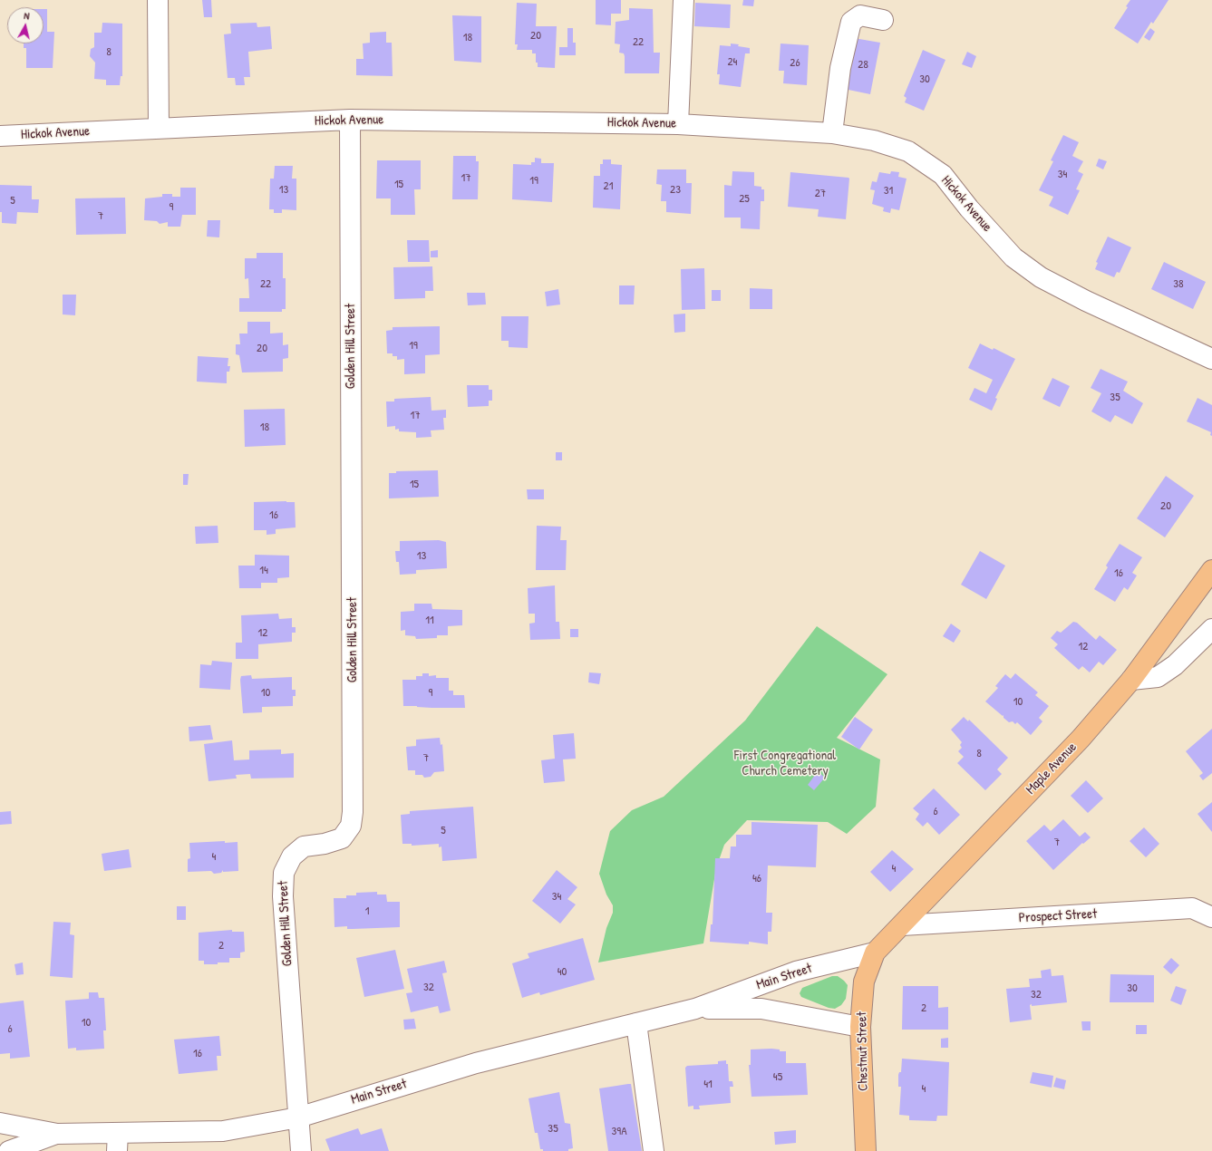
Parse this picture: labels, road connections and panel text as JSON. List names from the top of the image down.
{
  "streets": {
    "main road": ["Maple Avenue", "Chestnut Street"],
    "street": [
      "Hickok Avenue",
      "Golden Hill Street",
      "Prospect Street",
      "Main Street"
    ]
  },
  "crossings": [
    ["Hickok Avenue", "Golden Hill Street"],
    ["Golden Hill Street", "Main Street"],
    ["Maple Avenue", "Prospect Street"],
    ["Maple Avenue", "Main Street"],
    ["Maple Avenue", "Chestnut Street"],
    ["Main Street", "Chestnut Street"]
  ],
  "parks": ["First Congregational Church Cemetery"],
  "house_numbers": [
    "20",
    "18",
    "22",
    "8",
    "24",
    "26",
    "28",
    "30",
    "34",
    "17",
    "19",
    "15",
    "21",
    "13",
    "23",
    "31",
    "27",
    "25",
    "5",
    "9",
    "7",
    "22",
    "38",
    "19",
    "20",
    "35",
    "17",
    "18",
    "15",
    "20",
    "16",
    "13",
    "14",
    "16",
    "11",
    "12",
    "12",
    "10",
    "9",
    "10",
    "8",
    "7",
    "6",
    "5",
    "7",
    "4",
    "4",
    "46",
    "34",
    "1",
    "2",
    "40",
    "32",
    "30",
    "32",
    "2",
    "10",
    "6",
    "16",
    "45",
    "41",
    "4",
    "35",
    "39A"
  ],
  "north": "top"
}
